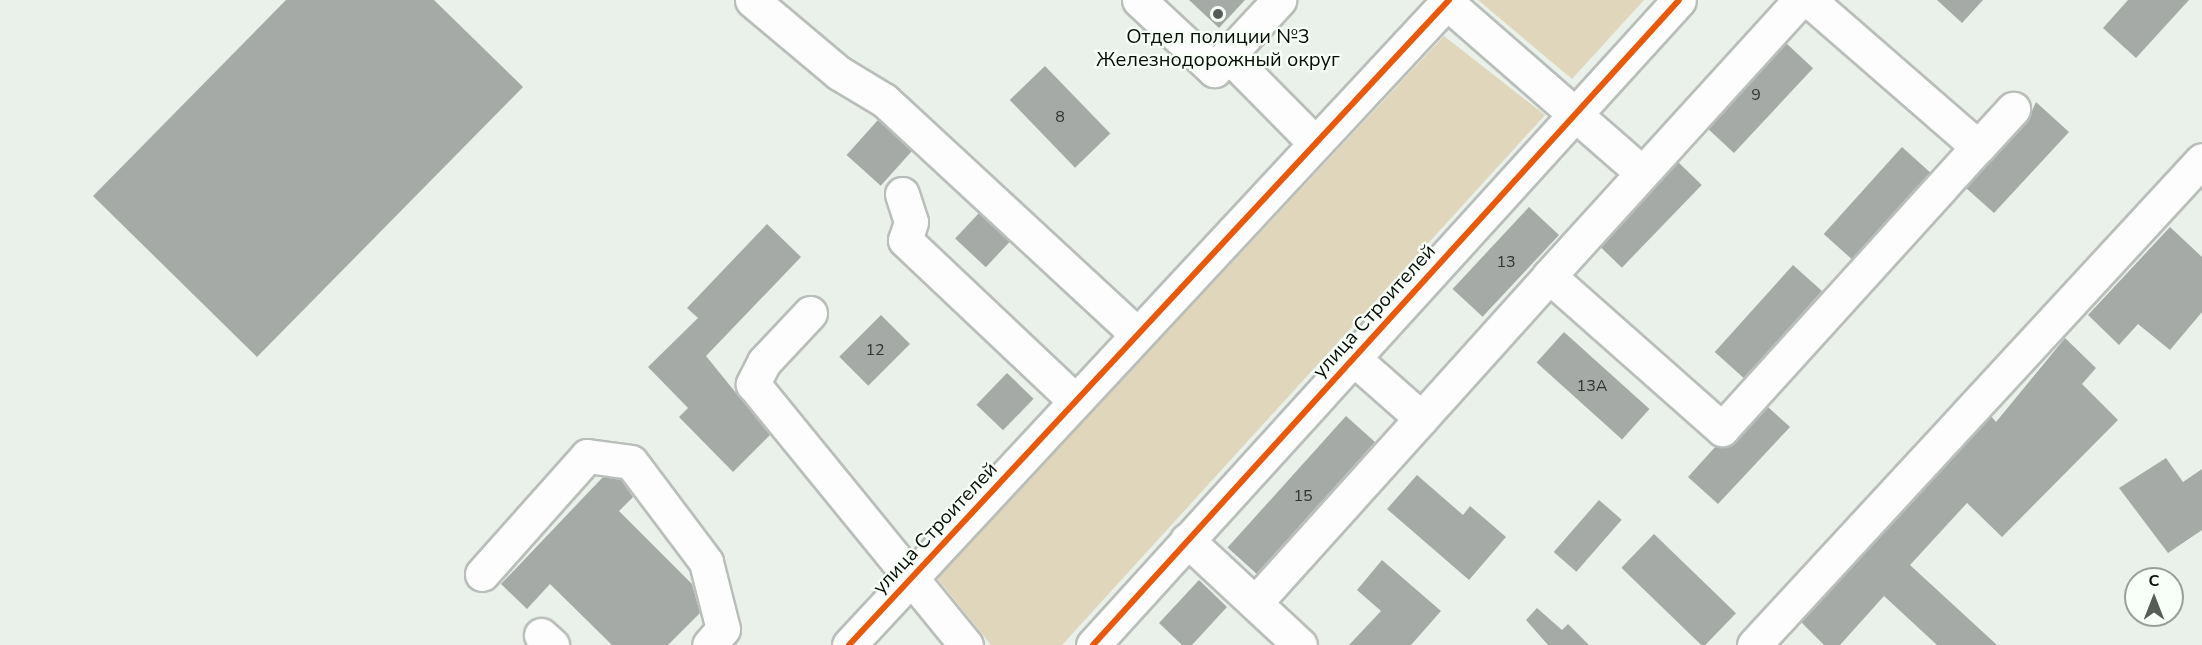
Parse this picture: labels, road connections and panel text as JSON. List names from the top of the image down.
{
  "streets": {
    "street": ["улица Строителей"]
  },
  "places": ["Отдел полиции №3 Железнодорожный округ"],
  "house_numbers": [
    "9",
    "8",
    "13",
    "12",
    "13А",
    "15"
  ],
  "north": "top"
}
